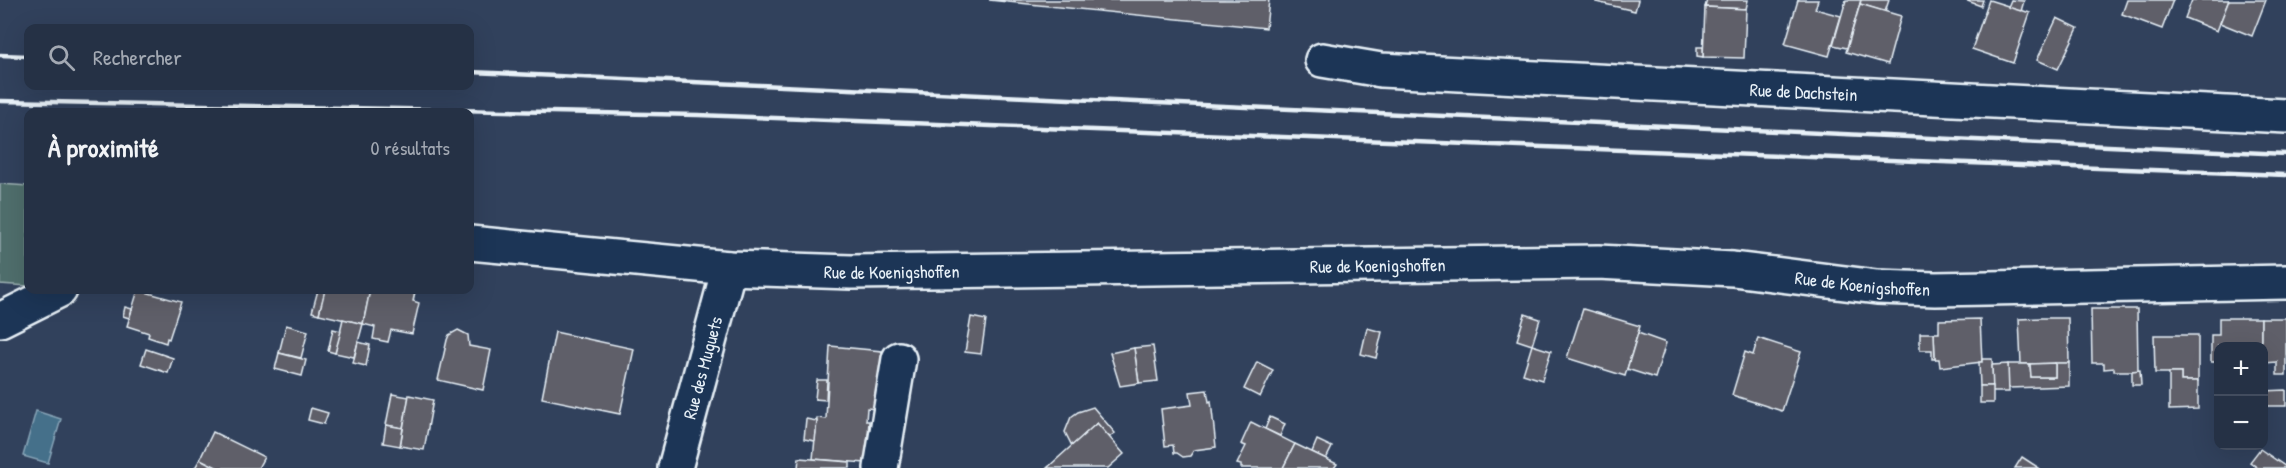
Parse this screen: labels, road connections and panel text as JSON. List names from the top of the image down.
{
  "streets": {
    "street": ["Rue de Dachstein", "Rue de Koenigshoffen", "Rue des Muguets"]
  },
  "crossings": [
    ["Rue de Koenigshoffen", "Rue des Muguets"]
  ],
  "page": {
    "search": "Rechercher",
    "heading": ["À proximité", "0 résultats"],
    "map_buttons": ["+", "−"]
  }
}
